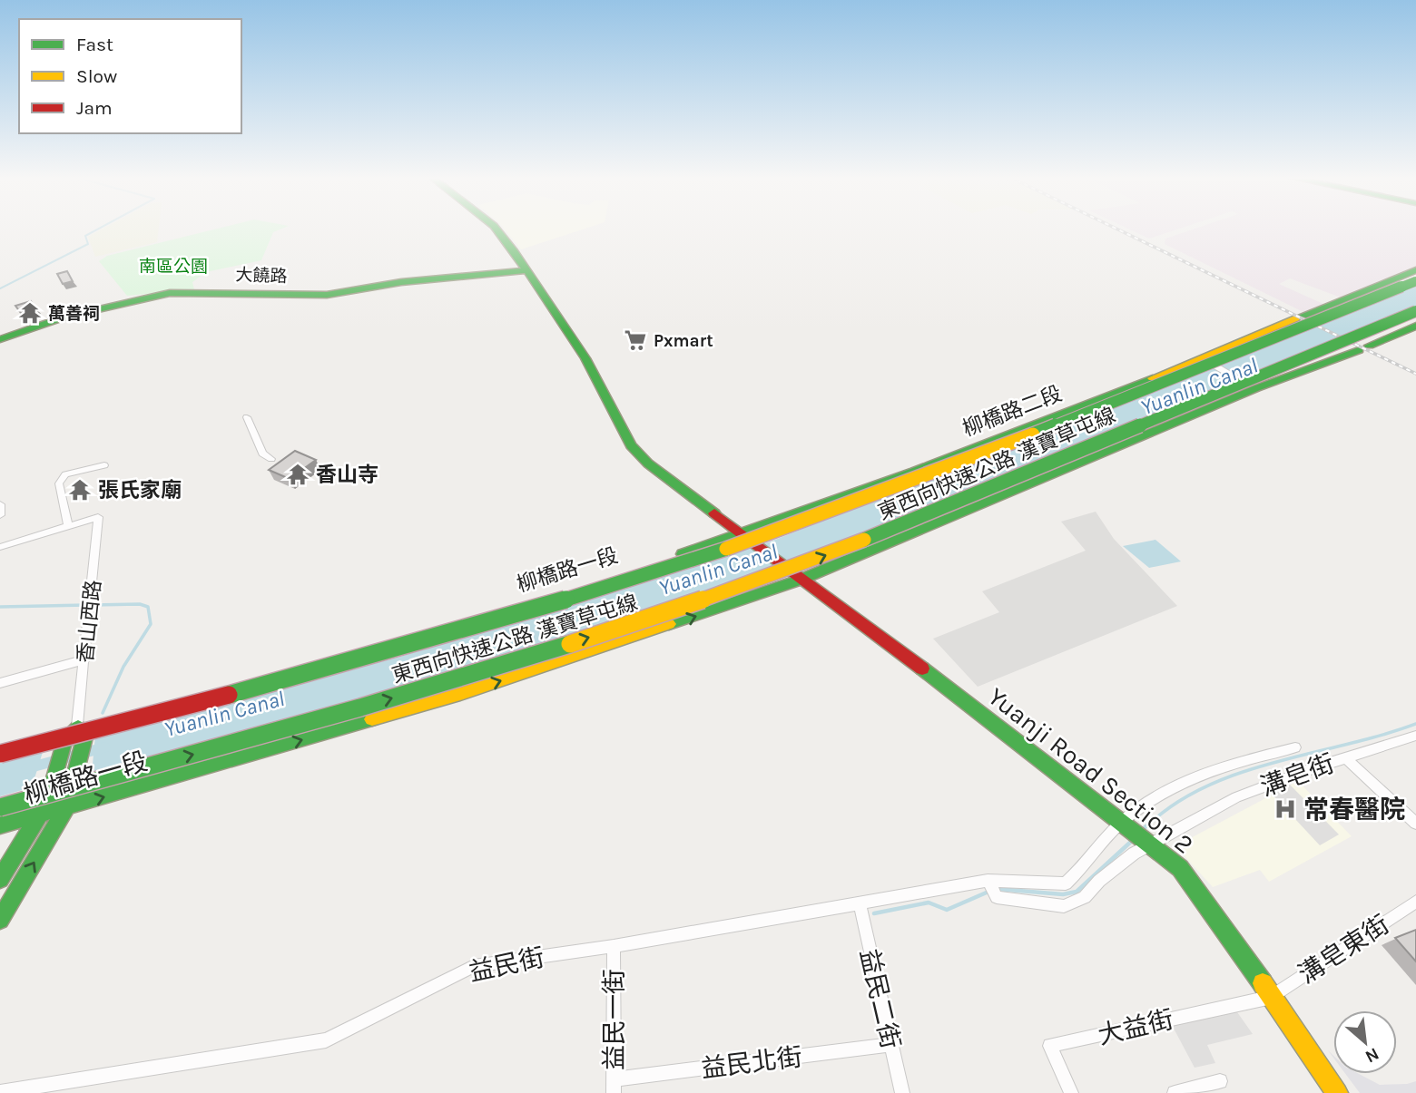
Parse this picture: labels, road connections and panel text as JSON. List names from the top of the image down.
{
  "streets": {
    "main road": [
      "大饒路",
      "柳橋路二段",
      "東西向快速公路 漢寶草屯線",
      "柳橋路一段",
      "Yuanji Road Section 2"
    ],
    "street": [
      "香山西路",
      "溝皂街",
      "溝皂東街",
      "益民街",
      "益民二街",
      "益民一街",
      "大益街",
      "益民北街"
    ]
  },
  "crossings": [
    ["柳橋路二段", "東西向快速公路 漢寶草屯線"],
    ["柳橋路二段", "柳橋路一段"],
    ["柳橋路二段", "Yuanji Road Section 2"],
    ["柳橋路一段", "香山西路"],
    ["柳橋路一段", "Yuanji Road Section 2"],
    ["Yuanji Road Section 2", "溝皂街"],
    ["Yuanji Road Section 2", "溝皂東街"],
    ["Yuanji Road Section 2", "益民街"],
    ["Yuanji Road Section 2", "大益街"],
    ["溝皂街", "益民街"],
    ["溝皂東街", "大益街"],
    ["益民街", "益民二街"],
    ["益民街", "益民一街"],
    ["益民二街", "益民北街"],
    ["益民一街", "益民北街"]
  ],
  "water": ["Yuanlin Canal"],
  "parks": ["南區公園"],
  "places": {
    "temple": ["萬善祠", "香山寺", "張氏家廟"],
    "supermarket": ["Pxmart"],
    "hospital": ["常春醫院"]
  },
  "legend": ["Fast", "Slow", "Jam"],
  "north": "bottom right"
}
